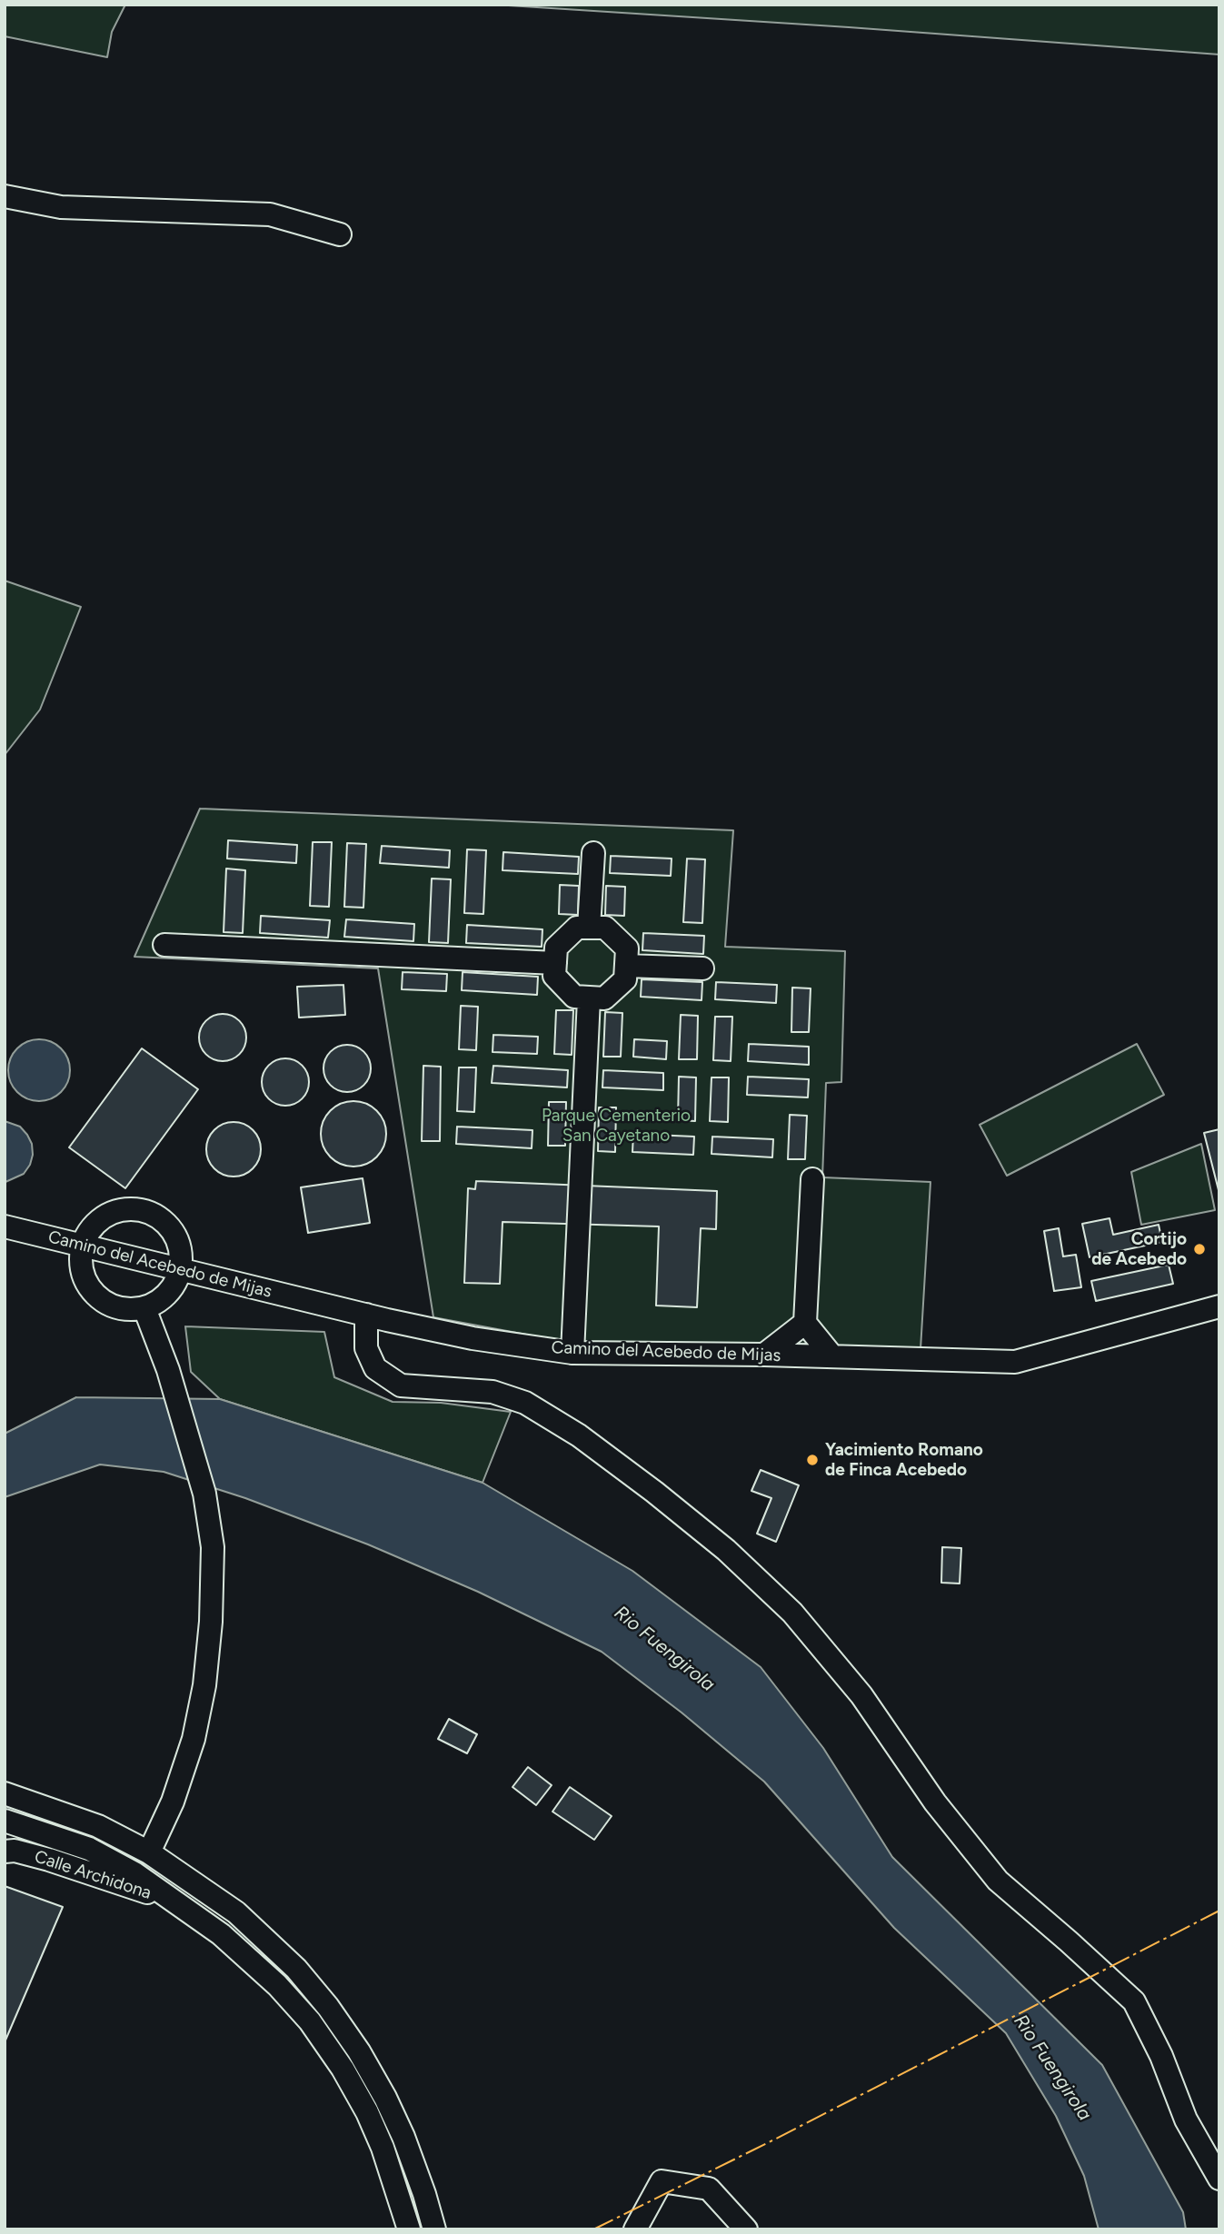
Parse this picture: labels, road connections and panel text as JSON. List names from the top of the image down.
{
  "streets": {
    "street": ["Camino del Acebedo de Mijas", "Calle Archidona"]
  },
  "water": ["Rio Fuengirola"],
  "parks": ["Parque Cementerio San Cayetano"],
  "places": ["Cortijo de Acebedo", "Yacimiento Romano de Finca Acebedo"]
}
